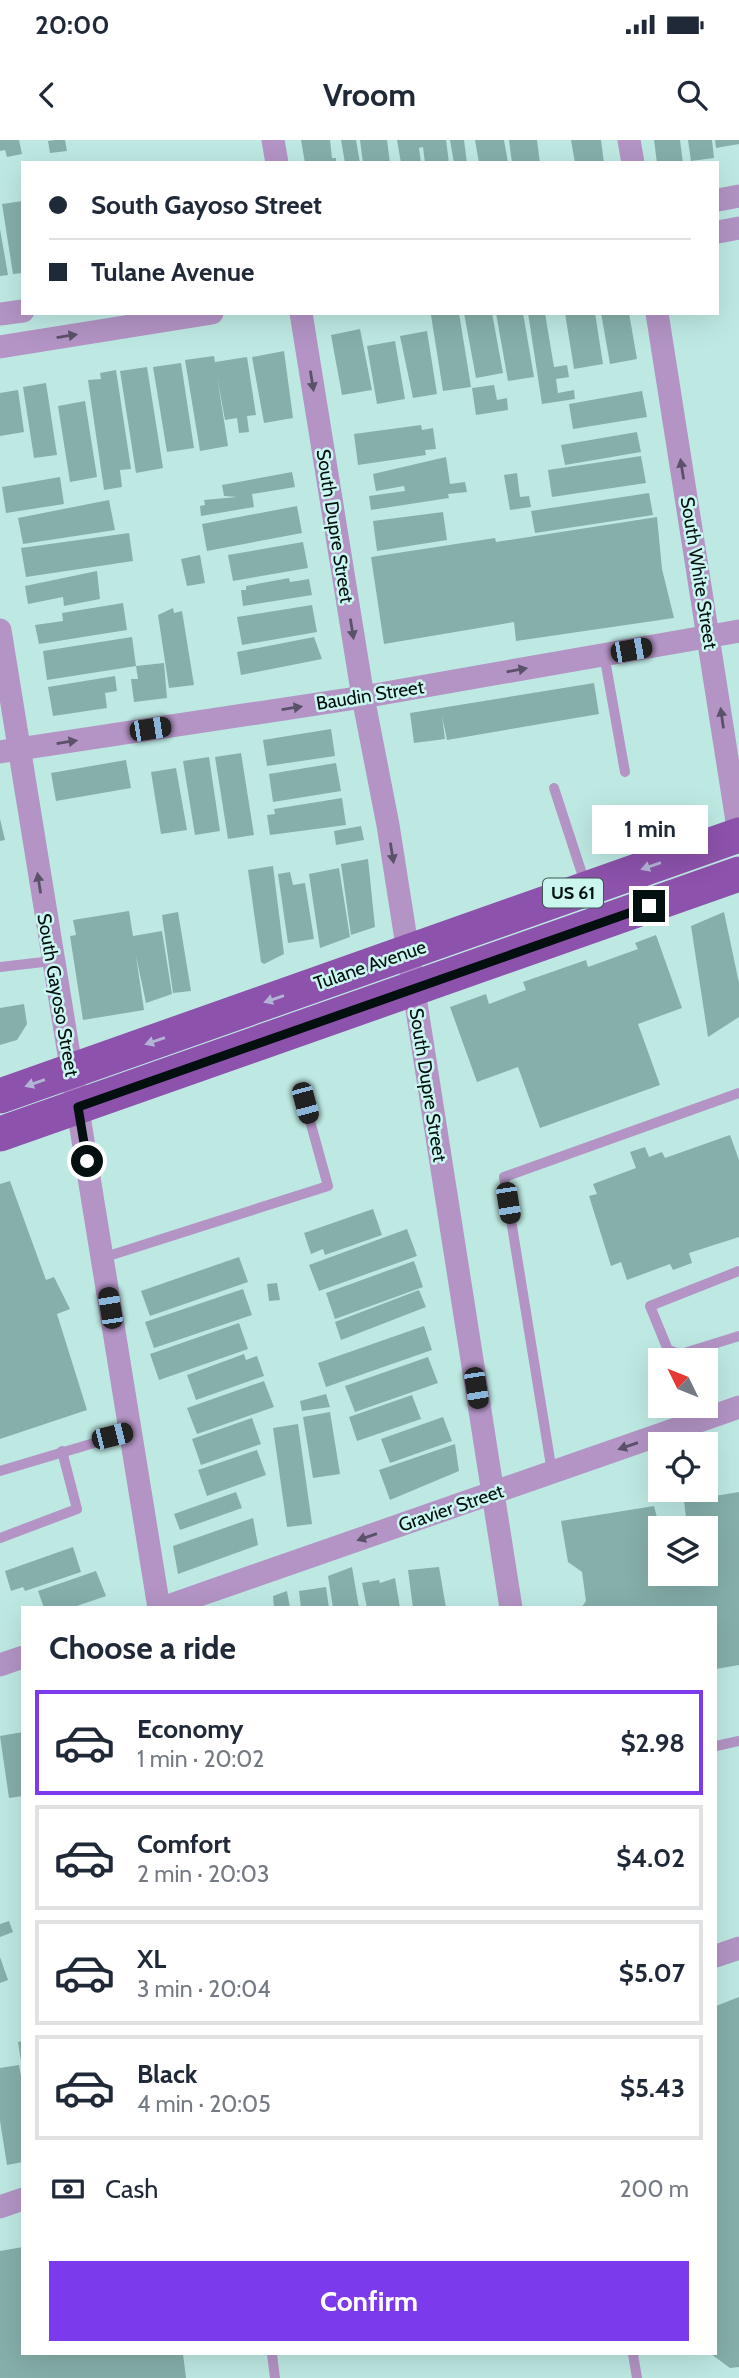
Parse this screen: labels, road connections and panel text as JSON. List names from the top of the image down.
{
  "streets": {
    "main road": ["US 61", "Tulane Avenue"],
    "street": [
      "South Dupre Street",
      "South White Street",
      "Baudin Street",
      "South Gayoso Street",
      "Gravier Street"
    ]
  },
  "crossings": [
    ["South Dupre Street", "Baudin Street"],
    ["South Dupre Street", "Tulane Avenue"],
    ["South Dupre Street", "Gravier Street"],
    ["South White Street", "Baudin Street"],
    ["South White Street", "Tulane Avenue"],
    ["Baudin Street", "South Gayoso Street"],
    ["Tulane Avenue", "South Gayoso Street"]
  ],
  "one_way": [
    "South Dupre Street",
    "South White Street",
    "Baudin Street",
    "Gravier Street"
  ],
  "north": "top left",
  "page": {
    "status": "20:00",
    "header": "Vroom",
    "banner": ["South Gayoso Street", "Tulane Avenue"],
    "bubble": "1 min",
    "heading": "Choose a ride",
    "list": [
      {
        "name": "Economy",
        "note": "1 min · 20:02",
        "value": "$2.98"
      },
      {
        "name": "Comfort",
        "note": "2 min · 20:03",
        "value": "$4.02"
      },
      {
        "name": "XL",
        "note": "3 min · 20:04",
        "value": "$5.07"
      },
      {
        "name": "Black",
        "note": "4 min · 20:05",
        "value": "$5.43"
      }
    ],
    "pay": ["Cash", "200 m"],
    "buttons": "Confirm"
  }
}
